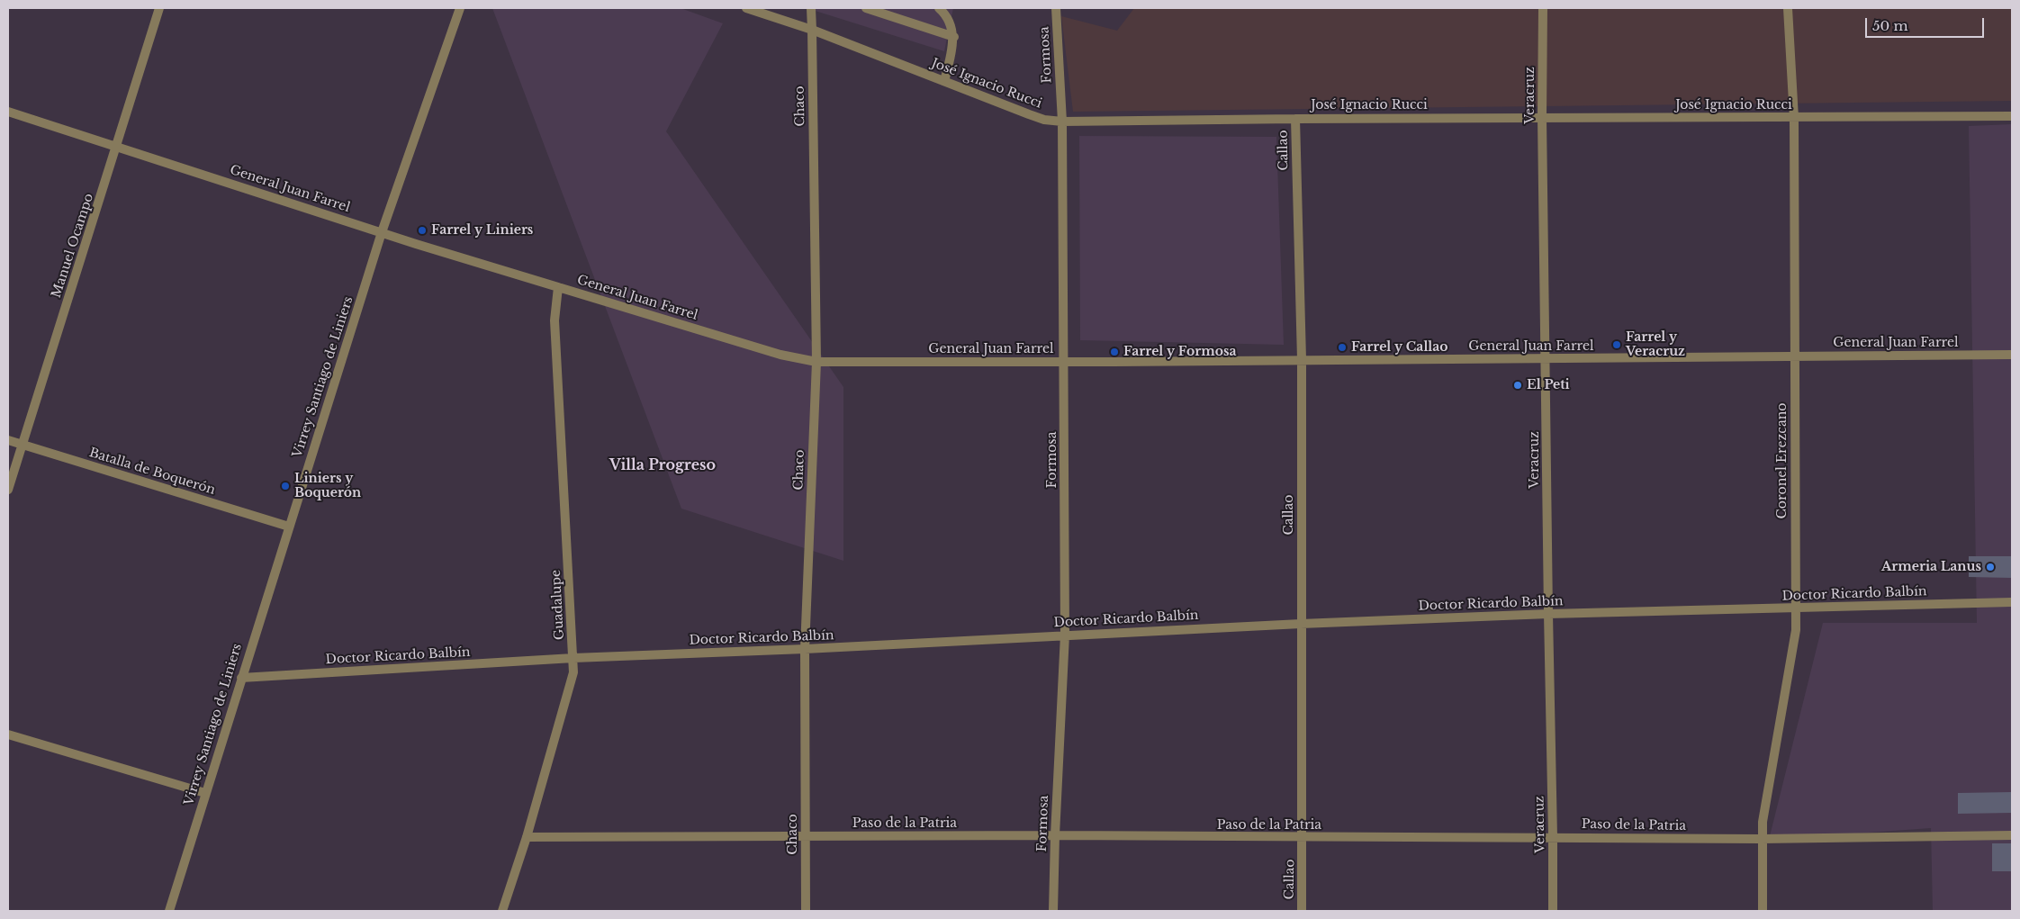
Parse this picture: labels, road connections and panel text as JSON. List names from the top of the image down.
{
  "streets": {
    "street": [
      "Formosa",
      "José Ignacio Rucci",
      "Veracruz",
      "Chaco",
      "Callao",
      "General Juan Farrel",
      "Manuel Ocampo",
      "Virrey Santiago de Liniers",
      "Coronel Erezcano",
      "Batalla de Boquerón",
      "Doctor Ricardo Balbín",
      "Guadalupe",
      "Paso de la Patria"
    ]
  },
  "crossings": [
    ["Formosa", "José Ignacio Rucci"],
    ["Formosa", "General Juan Farrel"],
    ["Formosa", "Doctor Ricardo Balbín"],
    ["Formosa", "Paso de la Patria"],
    ["José Ignacio Rucci", "Veracruz"],
    ["José Ignacio Rucci", "Chaco"],
    ["José Ignacio Rucci", "Callao"],
    ["José Ignacio Rucci", "Coronel Erezcano"],
    ["Veracruz", "General Juan Farrel"],
    ["Veracruz", "Doctor Ricardo Balbín"],
    ["Veracruz", "Paso de la Patria"],
    ["Chaco", "General Juan Farrel"],
    ["Chaco", "Doctor Ricardo Balbín"],
    ["Chaco", "Paso de la Patria"],
    ["Callao", "General Juan Farrel"],
    ["Callao", "Doctor Ricardo Balbín"],
    ["Callao", "Paso de la Patria"],
    ["General Juan Farrel", "Manuel Ocampo"],
    ["General Juan Farrel", "Virrey Santiago de Liniers"],
    ["General Juan Farrel", "Coronel Erezcano"],
    ["General Juan Farrel", "Guadalupe"],
    ["Manuel Ocampo", "Batalla de Boquerón"],
    ["Virrey Santiago de Liniers", "Batalla de Boquerón"],
    ["Virrey Santiago de Liniers", "Doctor Ricardo Balbín"],
    ["Coronel Erezcano", "Doctor Ricardo Balbín"],
    ["Coronel Erezcano", "Paso de la Patria"],
    ["Doctor Ricardo Balbín", "Guadalupe"],
    ["Guadalupe", "Paso de la Patria"]
  ],
  "districts": ["Villa Progreso"],
  "places": [
    "Farrel y Liniers",
    "Farrel y Veracruz",
    "Farrel y Callao",
    "Farrel y Formosa",
    "El Peti",
    "Liniers y Boquerón",
    "Armeria Lanus"
  ],
  "scale_bar": "50 m"
}
